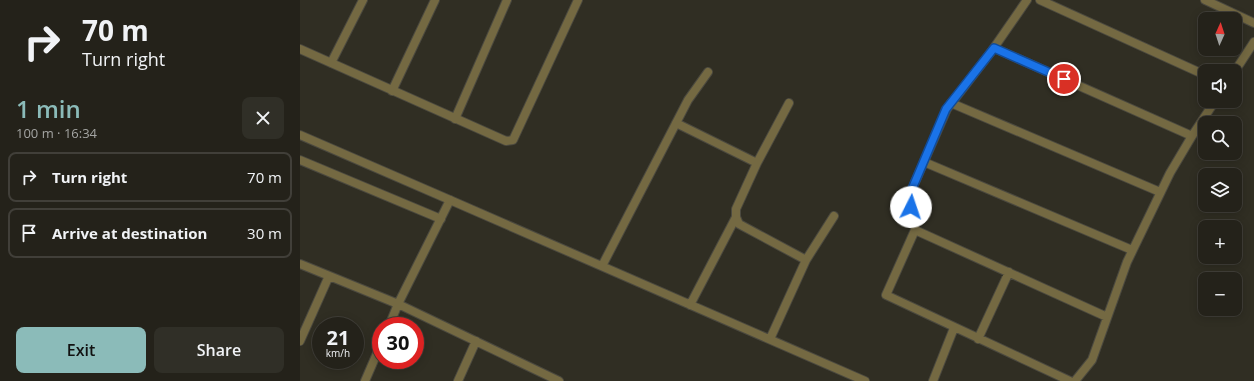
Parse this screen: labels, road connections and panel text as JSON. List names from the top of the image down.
{
  "north": "top",
  "page": {
    "turn": ["70 m", "Turn right"],
    "map_buttons": ["+", "−"],
    "heading": ["1 min", "100 m · 16:34"],
    "list": [
      {
        "name": "Turn right",
        "value": "70 m"
      },
      {
        "name": "Arrive at destination",
        "value": "30 m"
      }
    ],
    "speed": "21 km/h",
    "limit": "30",
    "buttons": ["Exit", "Share"]
  }
}
